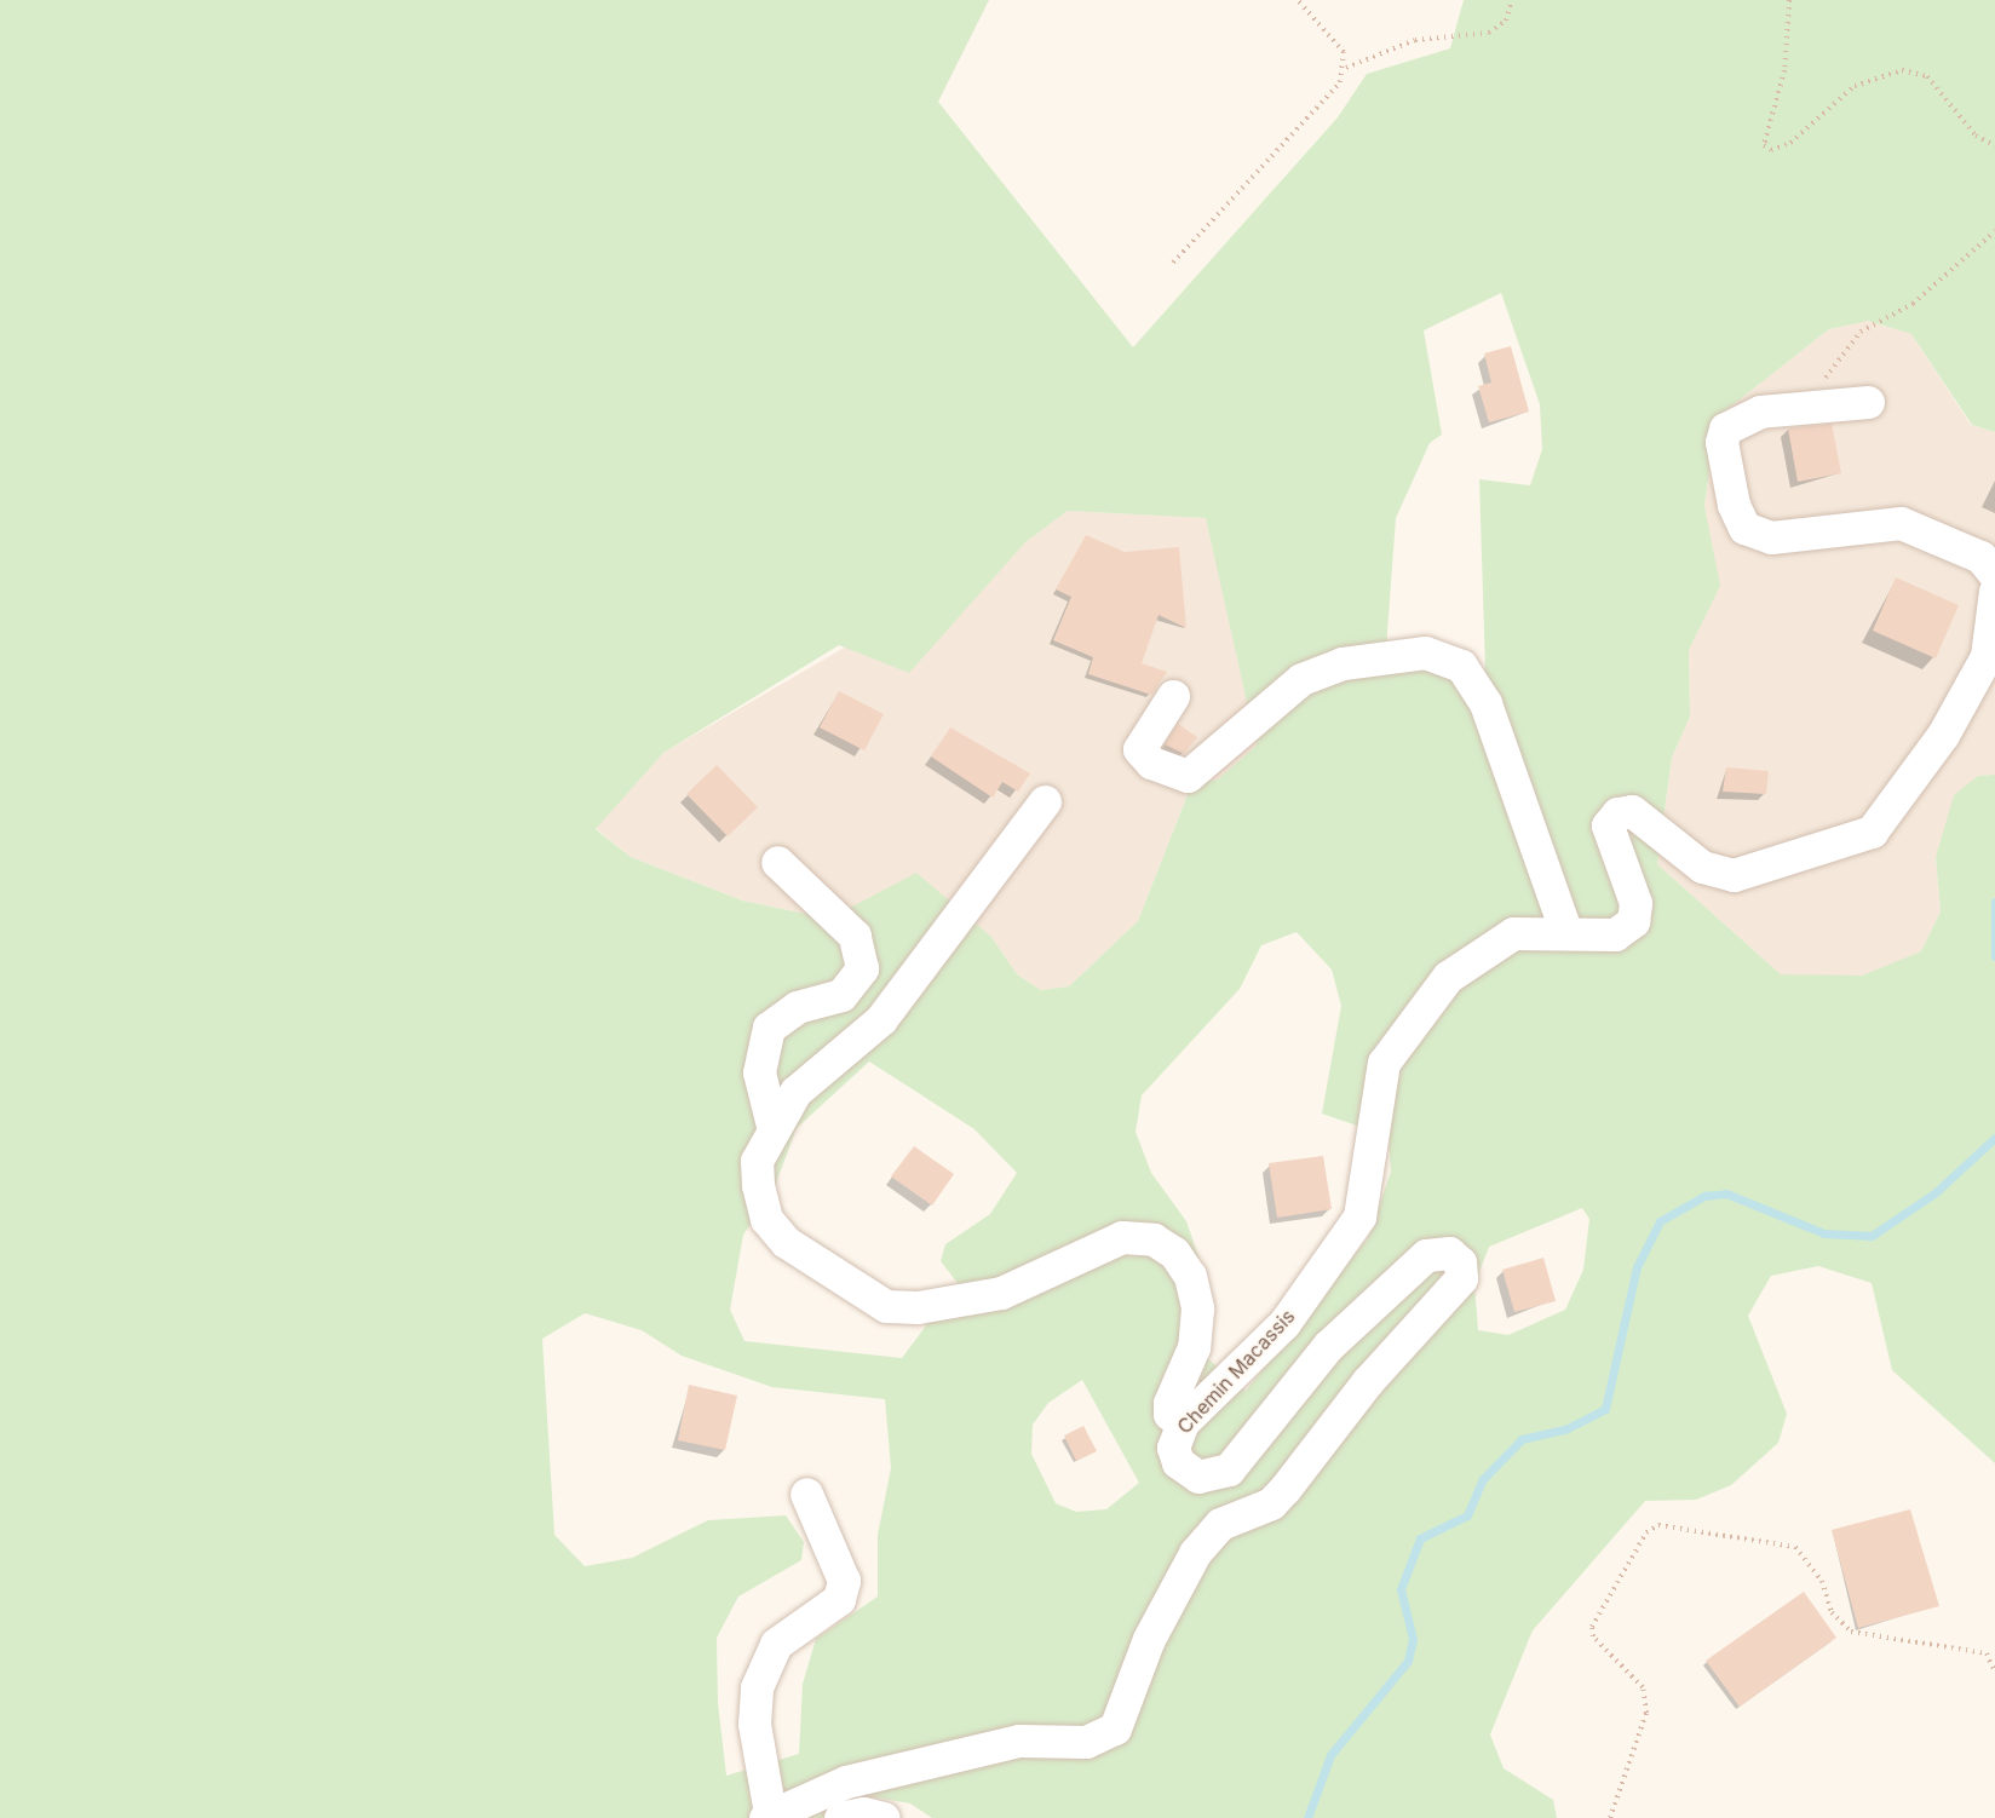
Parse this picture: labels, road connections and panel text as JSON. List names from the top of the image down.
{
  "streets": {
    "street": ["Chemin Macassis"]
  }
}
